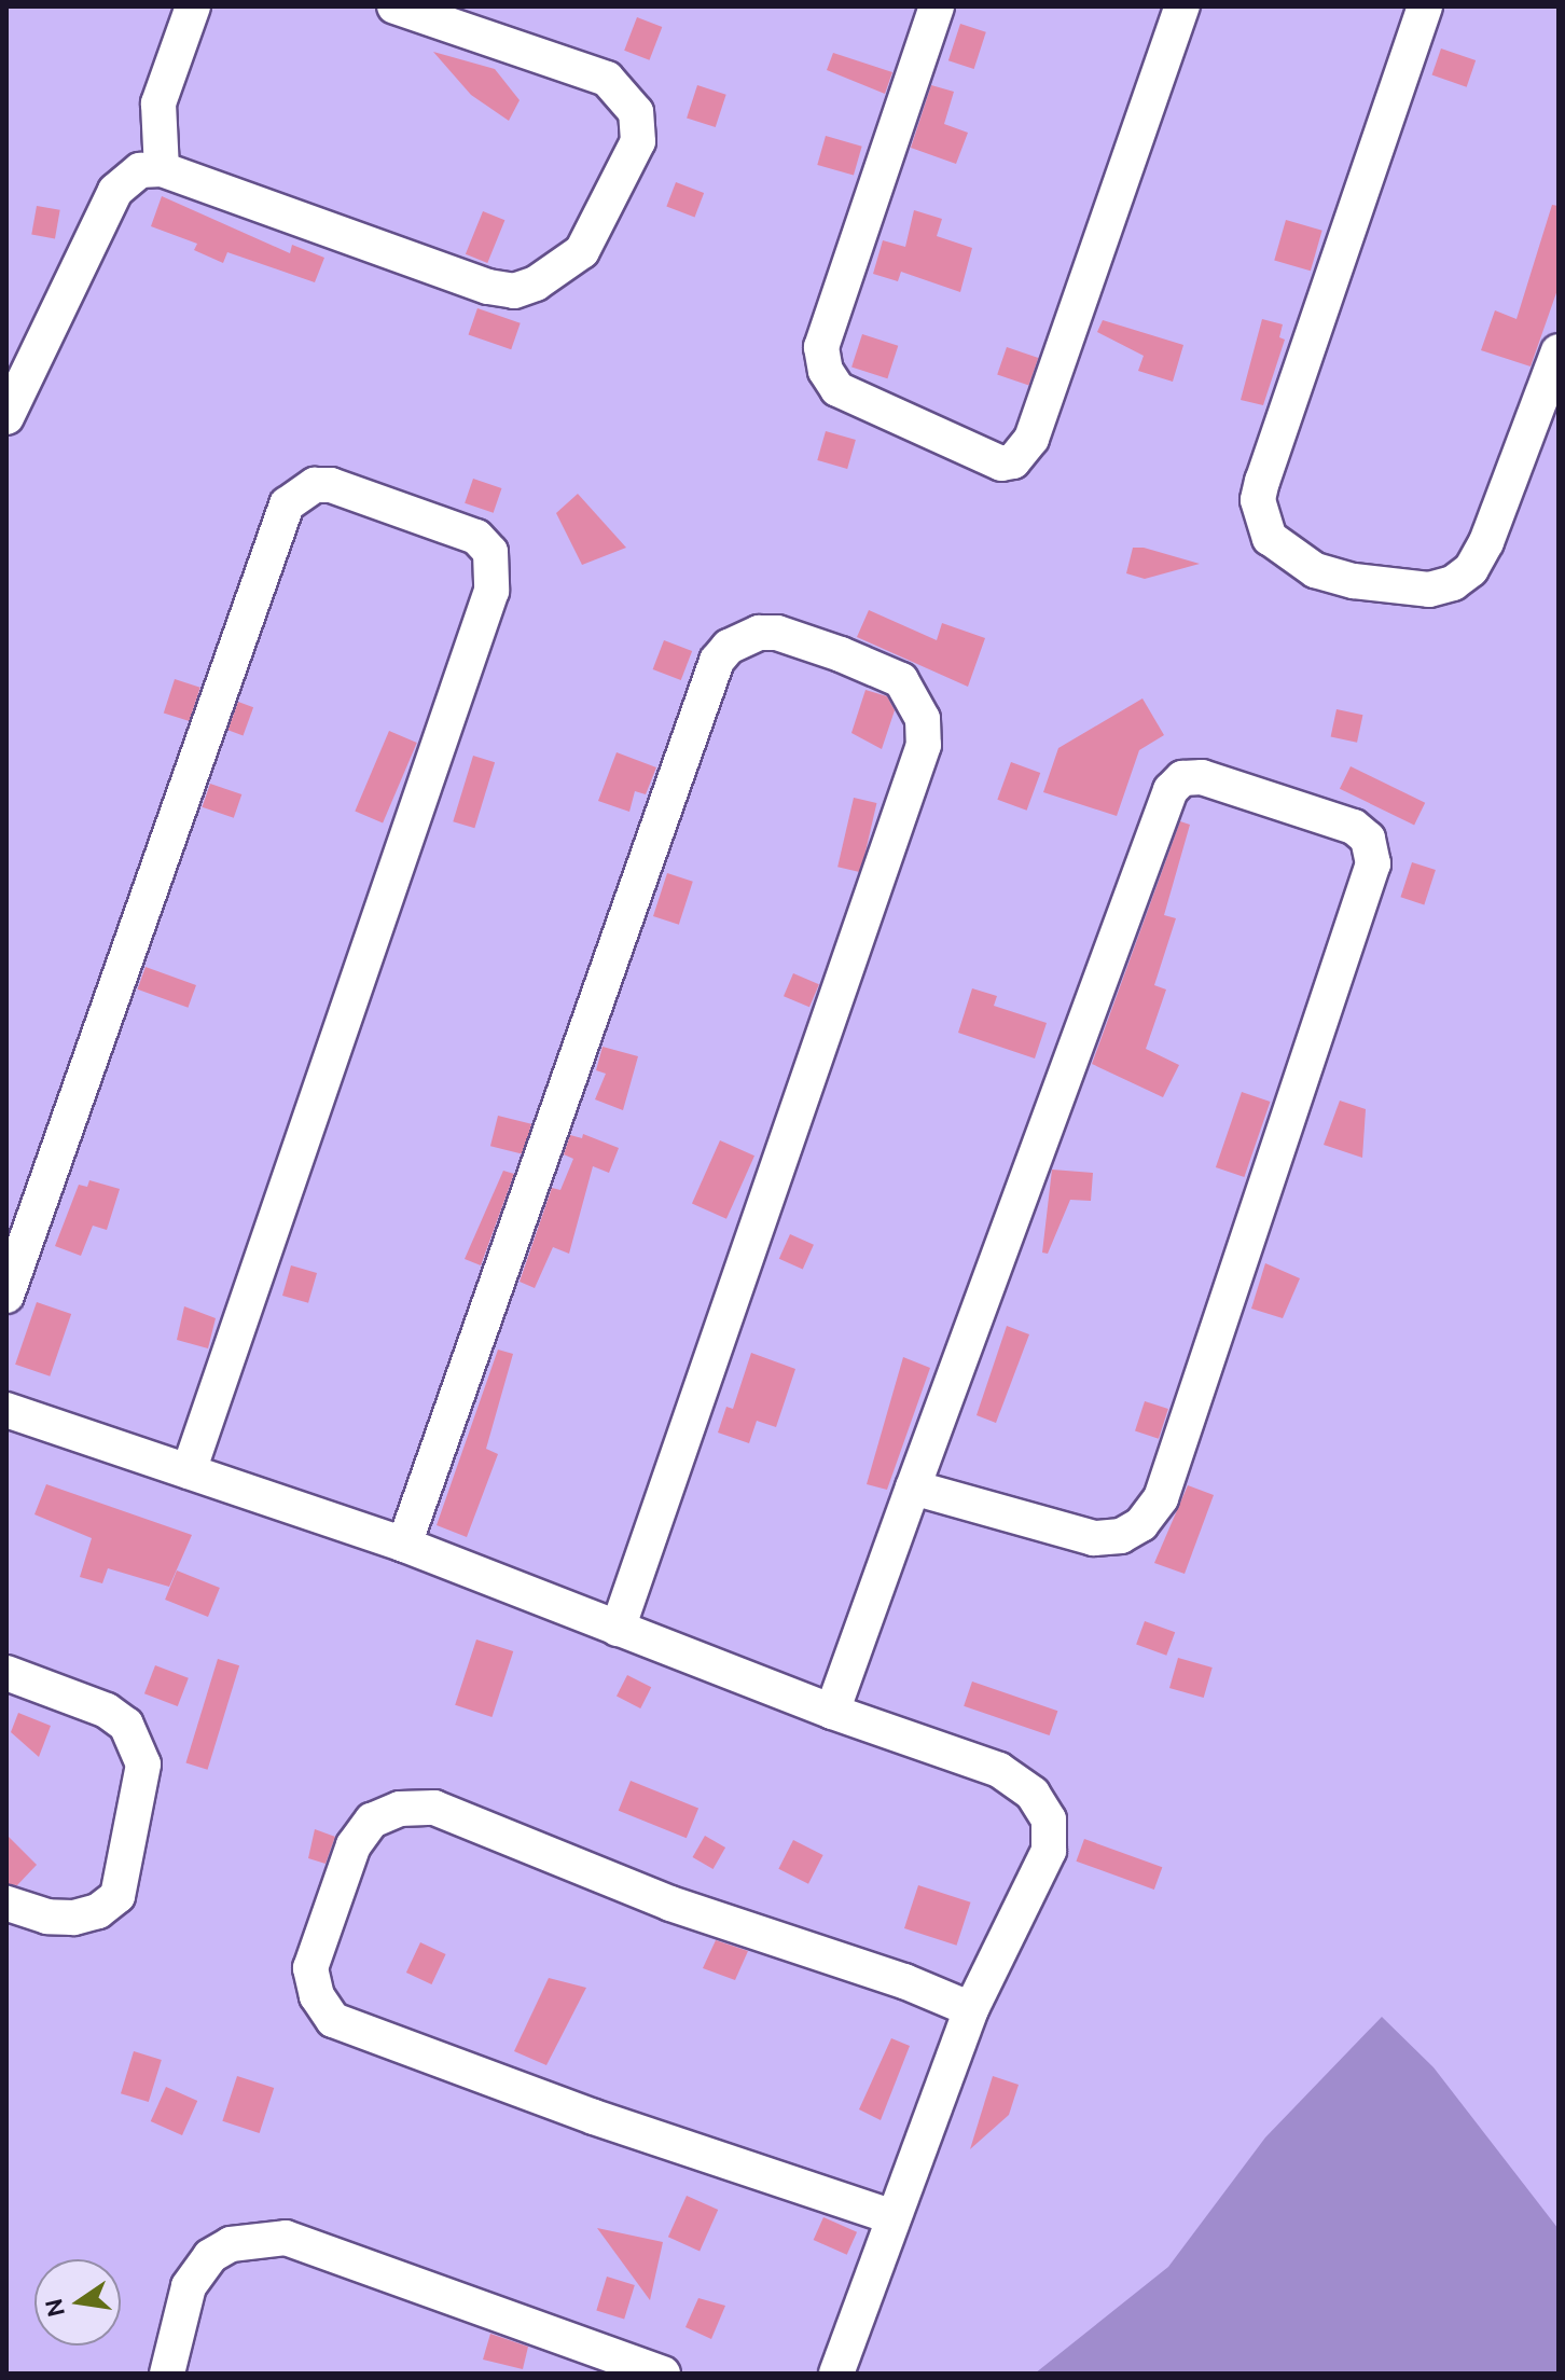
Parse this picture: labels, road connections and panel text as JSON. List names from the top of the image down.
{
  "north": "left"
}
